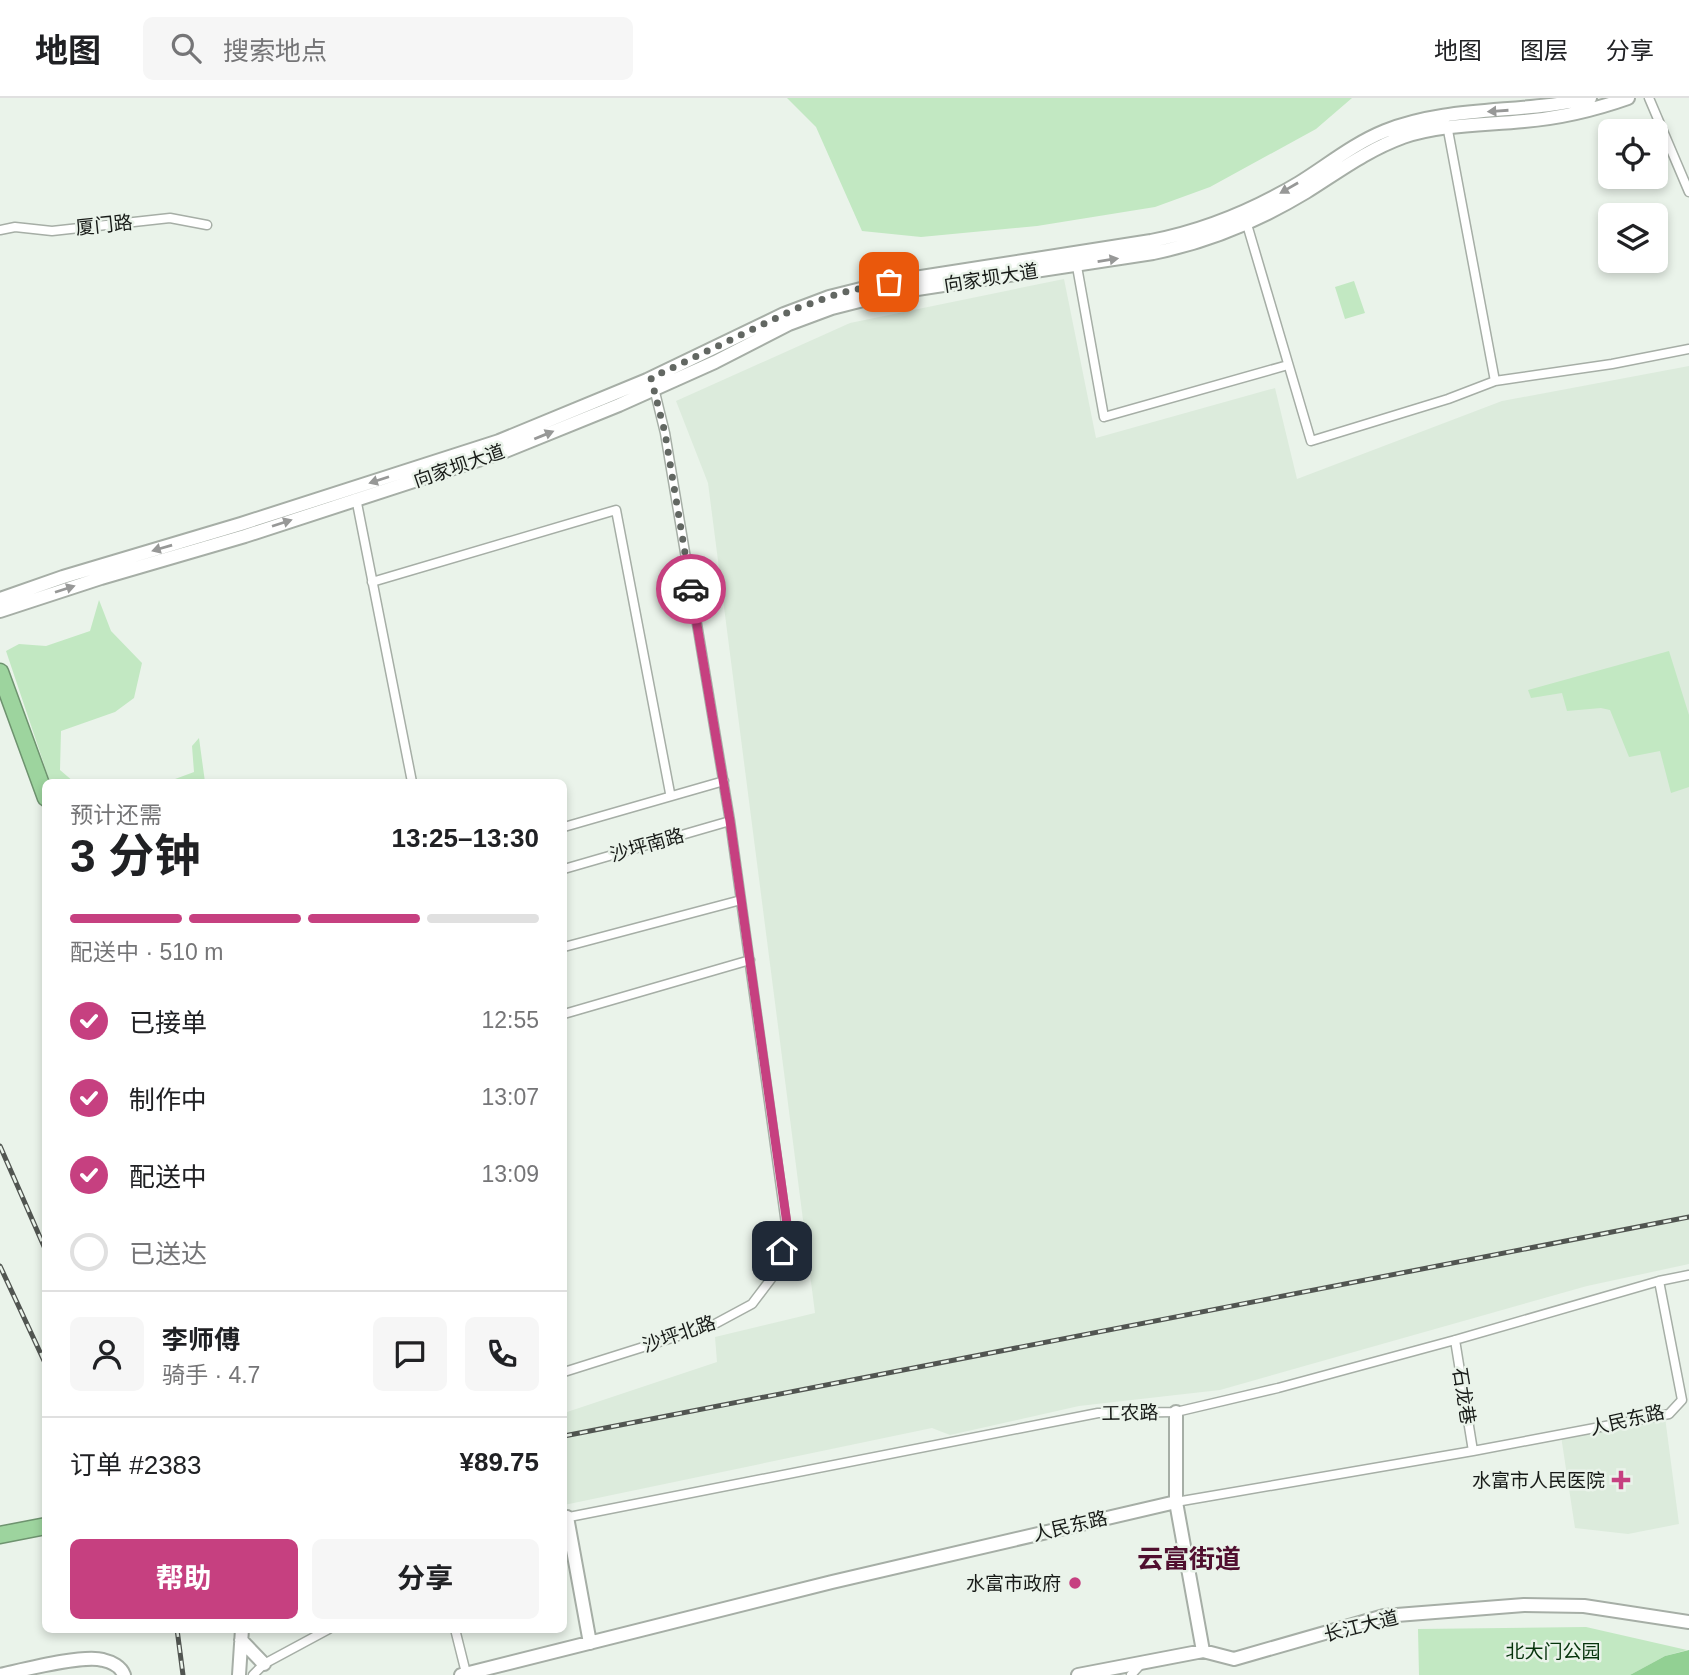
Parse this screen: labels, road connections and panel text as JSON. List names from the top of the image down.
{
  "streets": {
    "main road": ["向家坝大道", "人民东路", "长江大道"],
    "street": [
      "厦门路",
      "沙坪南路",
      "沙坪北路",
      "石龙巷",
      "工农路"
    ]
  },
  "crossings": [
    ["石龙巷", "工农路"],
    ["石龙巷", "人民东路"],
    ["工农路", "人民东路"]
  ],
  "districts": ["云富街道"],
  "parks": ["北大门公园"],
  "places": {
    "health": ["水富市人民医院"],
    "other": ["水富市政府"]
  },
  "page": {
    "header": "地图",
    "search": "搜索地点",
    "nav": ["地图", "图层", "分享"],
    "heading": ["3 分钟", "预计还需", "13:25–13:30"],
    "panel": [
      "李师傅",
      "骑手 · 4.7",
      "订单 #2383",
      "¥89.75"
    ],
    "bar": "配送中 · 510 m",
    "list": [
      ["已接单", "12:55"],
      ["制作中", "13:07"],
      ["配送中", "13:09"],
      "已送达"
    ],
    "buttons": ["帮助", "分享"]
  }
}
